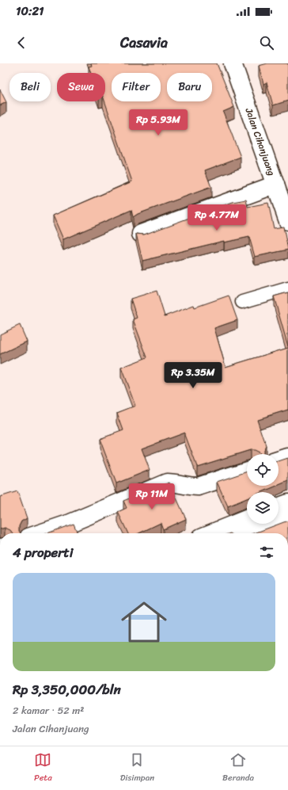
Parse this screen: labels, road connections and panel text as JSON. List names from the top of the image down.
{
  "streets": {
    "street": ["Jalan Cihanjuang"]
  },
  "page": {
    "status": "10:21",
    "header": "Casavia",
    "chip": [
      "Beli",
      "Sewa",
      "Filter",
      "Baru"
    ],
    "price": [
      "Rp 5.93M",
      "Rp 4.77M",
      "Rp 3.35M",
      "Rp 11M"
    ],
    "heading": "4 properti",
    "list": [
      {
        "name": "Rp 3,350,000/bln",
        "note": "2 kamar · 52 m² · Jalan Cihanjuang"
      }
    ],
    "tabs": ["Peta", "Disimpan", "Beranda"]
  }
}
